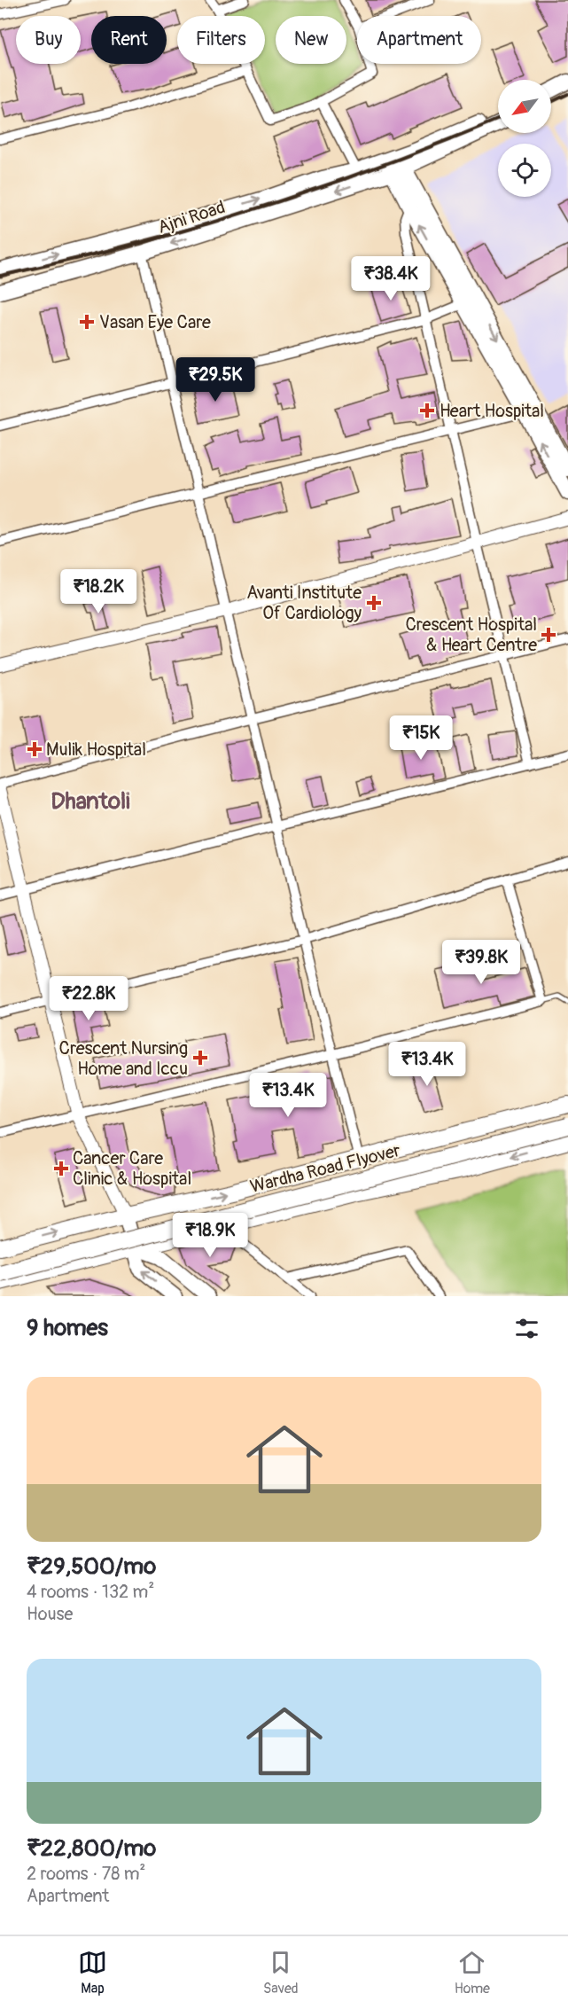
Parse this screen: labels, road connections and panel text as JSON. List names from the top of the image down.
{
  "streets": {
    "main road": ["Ajni Road", "Wardha Road Flyover"]
  },
  "districts": ["Dhantoli"],
  "places": {
    "health": [
      "Vasan Eye Care",
      "Heart Hospital",
      "Avanti Institute Of Cardiology",
      "Crescent Hospital & Heart Centre",
      "Mulik Hospital",
      "Crescent Nursing Home and Iccu",
      "Cancer Care Clinic & Hospital"
    ]
  },
  "north": "bottom left",
  "page": {
    "chip": [
      "Buy",
      "Rent",
      "Filters",
      "New",
      "Apartment"
    ],
    "price": [
      "₹38.4K",
      "₹29.5K",
      "₹18.2K",
      "₹15K",
      "₹39.8K",
      "₹22.8K",
      "₹13.4K",
      "₹13.4K",
      "₹18.9K"
    ],
    "heading": "9 homes",
    "list": [
      {
        "name": "₹29,500/mo",
        "note": "4 rooms · 132 m² · House"
      },
      {
        "name": "₹22,800/mo",
        "note": "2 rooms · 78 m² · Apartment"
      }
    ],
    "tabs": ["Map", "Saved", "Home"]
  }
}
